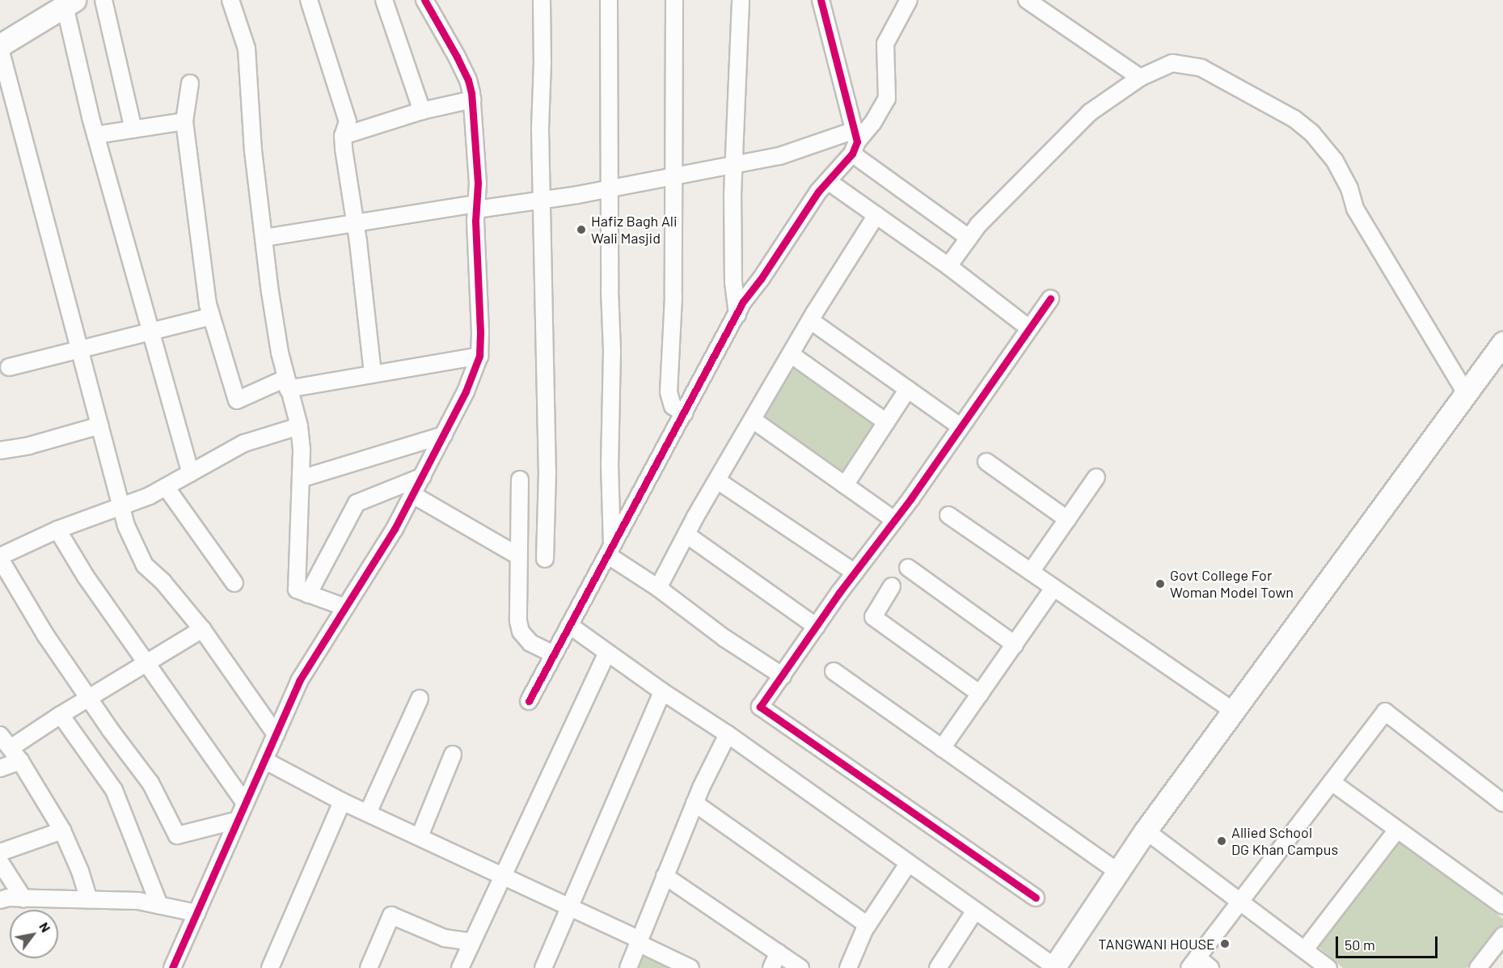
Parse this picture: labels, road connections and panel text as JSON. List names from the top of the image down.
{
  "places": [
    "Hafiz Bagh Ali Wali Masjid",
    "Govt College For Woman Model Town",
    "Allied School DG Khan Campus",
    "TANGWANI HOUSE"
  ],
  "scale_bar": "50 m",
  "north": "top right"
}
